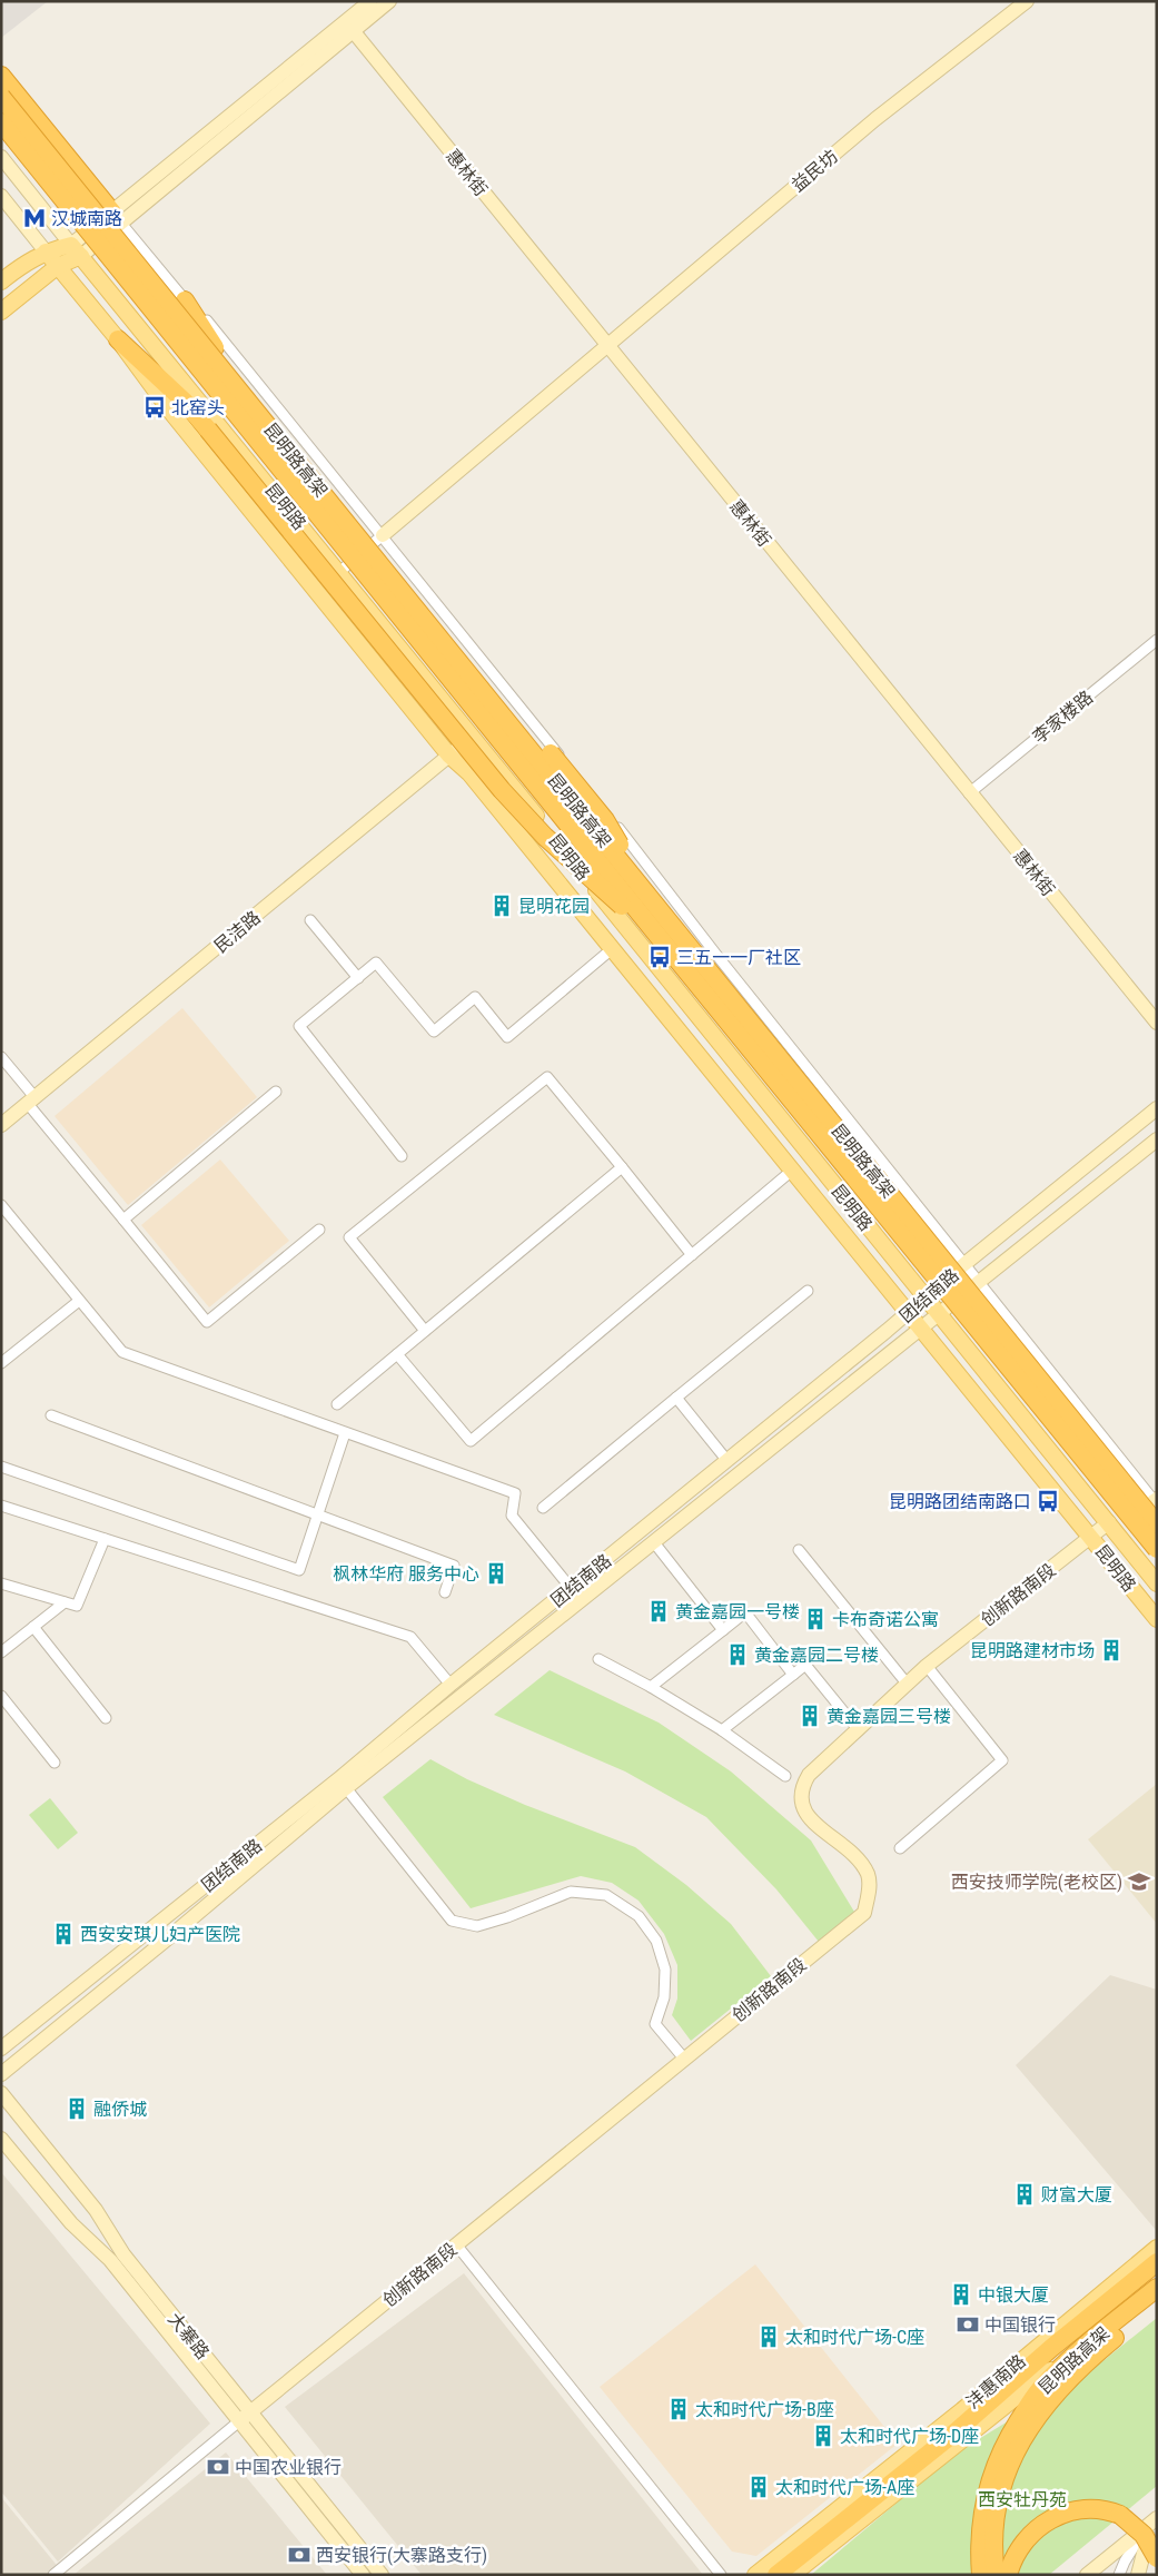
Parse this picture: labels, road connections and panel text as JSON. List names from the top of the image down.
{
  "streets": {
    "highway": ["昆明路高架"],
    "main road": [
      "益民坊",
      "惠林街",
      "昆明路",
      "民洁路",
      "团结南路",
      "创新路南段",
      "大寨路",
      "沣惠南路"
    ],
    "street": ["李家楼路"]
  },
  "crossings": [
    ["益民坊", "惠林街"],
    ["惠林街", "李家楼路"],
    ["昆明路", "民洁路"],
    ["昆明路", "团结南路"],
    ["昆明路", "创新路南段"],
    ["创新路南段", "大寨路"]
  ],
  "parks": ["西安牡丹苑"],
  "places": {
    "metro station": ["汉城南路"],
    "bus stop": ["北窑头", "三五一一厂社区", "昆明路团结南路口"],
    "building": [
      "昆明花园",
      "枫林华府 服务中心",
      "黄金嘉园一号楼",
      "卡布奇诺公寓",
      "昆明路建材市场",
      "黄金嘉园二号楼",
      "黄金嘉园三号楼",
      "西安安琪儿妇产医院",
      "融侨城",
      "财富大厦",
      "中银大厦",
      "太和时代广场-C座",
      "太和时代广场-B座",
      "太和时代广场-D座",
      "太和时代广场-A座"
    ],
    "school or university": ["西安技师学院(老校区)"],
    "bank": ["中国银行", "中国农业银行", "西安银行(大寨路支行)"]
  }
}
